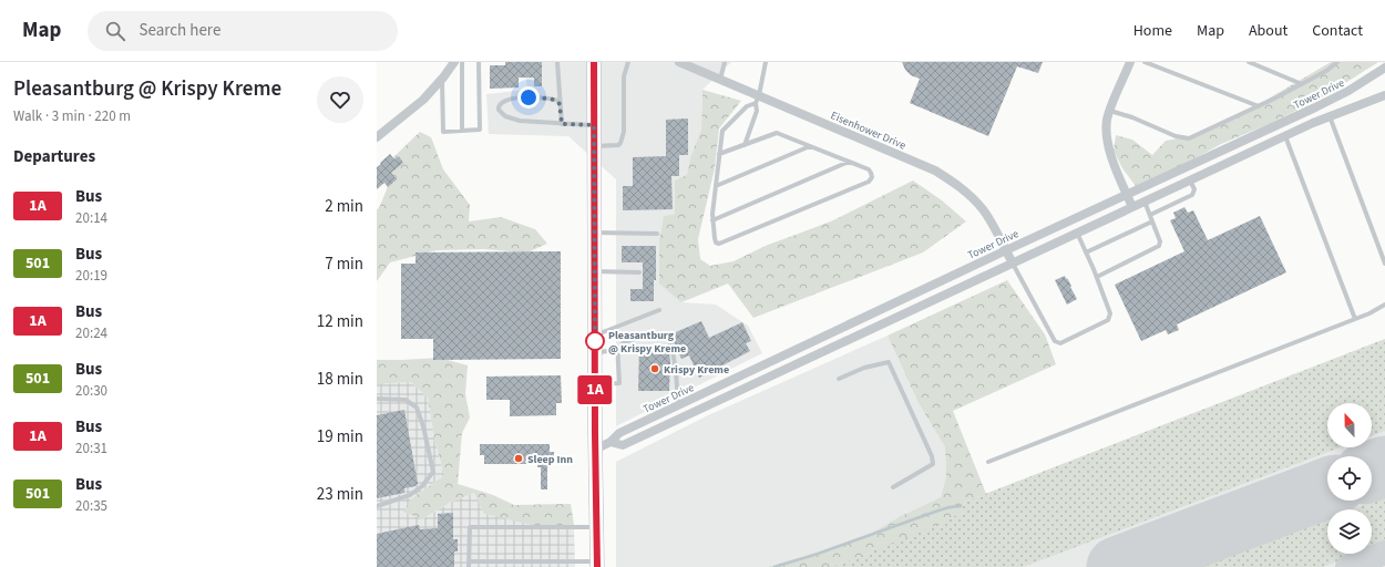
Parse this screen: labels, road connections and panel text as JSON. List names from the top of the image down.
{
  "streets": {
    "street": ["Tower Drive", "Eisenhower Drive"]
  },
  "crossings": [
    ["Tower Drive", "Eisenhower Drive"]
  ],
  "places": ["Pleasantburg @ Krispy Kreme", "Krispy Kreme", "Sleep Inn"],
  "lines": ["bus line 1A"],
  "north": "top",
  "page": {
    "header": "Map",
    "search": "Search here",
    "nav": [
      "Home",
      "Map",
      "About",
      "Contact"
    ],
    "heading": [
      ["Pleasantburg @ Krispy Kreme", "Walk · 3 min · 220 m"],
      "Departures"
    ],
    "on_map": "1A",
    "list": [
      {
        "mark": "1A",
        "name": "Bus",
        "note": "20:14",
        "value": "2 min"
      },
      {
        "mark": "501",
        "name": "Bus",
        "note": "20:19",
        "value": "7 min"
      },
      {
        "mark": "1A",
        "name": "Bus",
        "note": "20:24",
        "value": "12 min"
      },
      {
        "mark": "501",
        "name": "Bus",
        "note": "20:30",
        "value": "18 min"
      },
      {
        "mark": "1A",
        "name": "Bus",
        "note": "20:31",
        "value": "19 min"
      },
      {
        "mark": "501",
        "name": "Bus",
        "note": "20:35",
        "value": "23 min"
      }
    ]
  }
}
